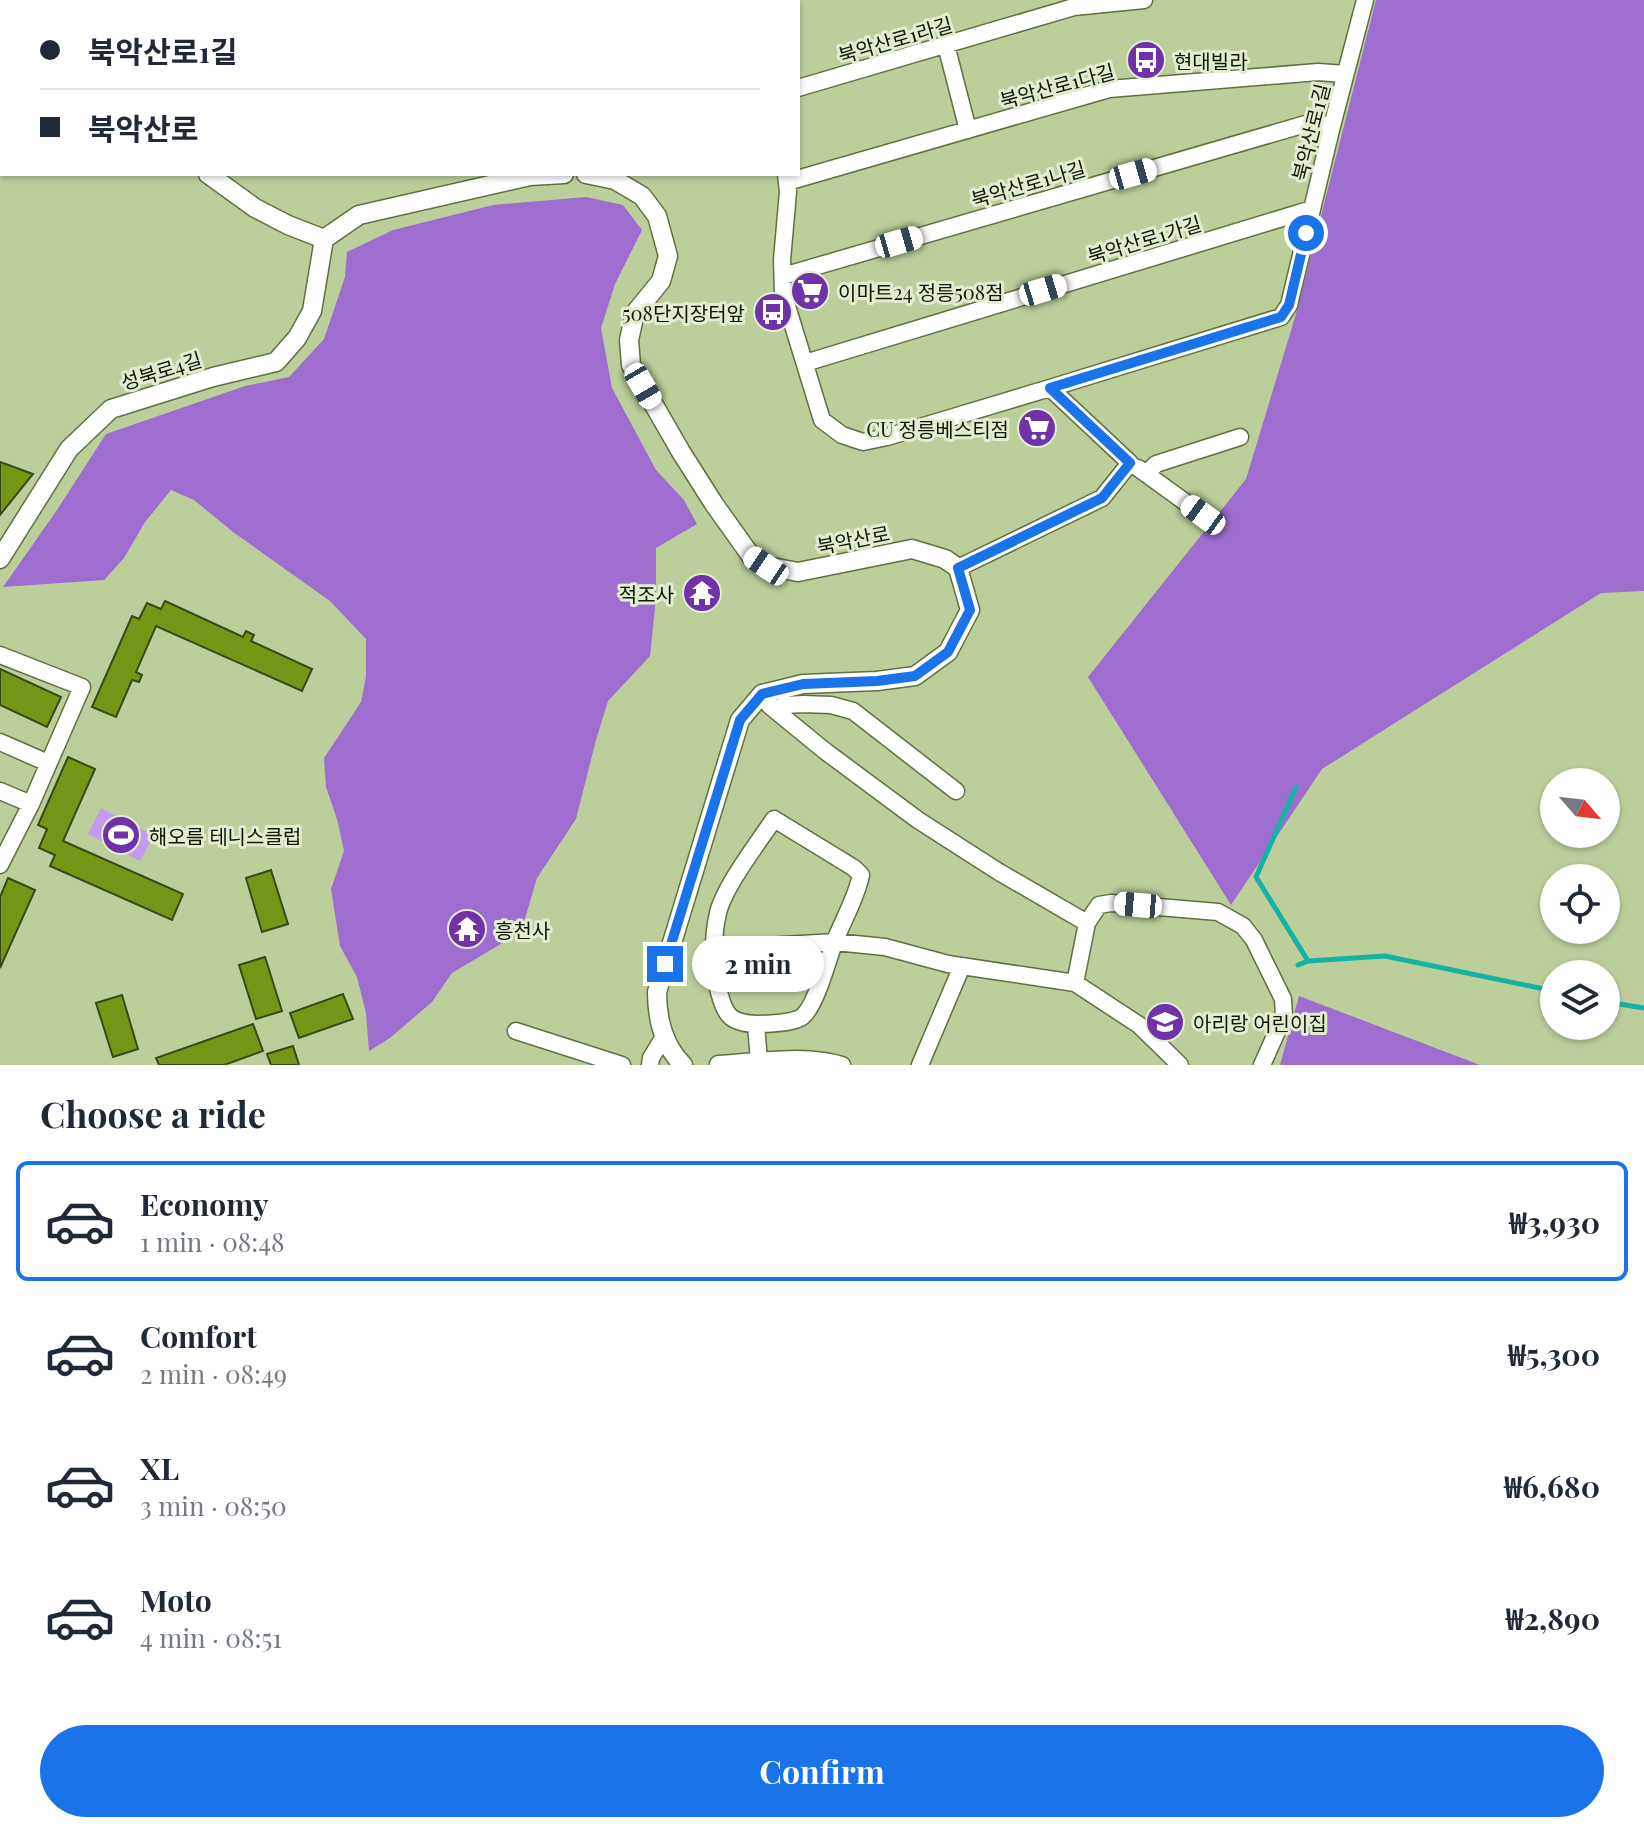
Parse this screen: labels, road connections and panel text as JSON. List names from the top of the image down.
{
  "streets": {
    "street": [
      "북악산로1라길",
      "북악산로1다길",
      "북악산로1길",
      "북악산로1나길",
      "북악산로1가길",
      "성북로4길",
      "북악산로"
    ]
  },
  "crossings": [
    ["북악산로1다길", "북악산로1길"],
    ["북악산로1길", "북악산로1나길"],
    ["북악산로1길", "북악산로1가길"]
  ],
  "places": {
    "bus stop": ["현대빌라", "508단지장터앞"],
    "supermarket": ["이마트24 정릉508점", "CU 정릉베스티점"],
    "temple": ["적조사", "흥천사"],
    "sports": ["해오름 테니스클럽"],
    "school or university": ["아리랑 어린이집"]
  },
  "north": "bottom right",
  "page": {
    "banner": ["북악산로1길", "북악산로"],
    "bubble": "2 min",
    "heading": "Choose a ride",
    "list": [
      {
        "name": "Economy",
        "note": "1 min · 08:48",
        "value": "₩3,930"
      },
      {
        "name": "Comfort",
        "note": "2 min · 08:49",
        "value": "₩5,300"
      },
      {
        "name": "XL",
        "note": "3 min · 08:50",
        "value": "₩6,680"
      },
      {
        "name": "Moto",
        "note": "4 min · 08:51",
        "value": "₩2,890"
      }
    ],
    "buttons": "Confirm"
  }
}
